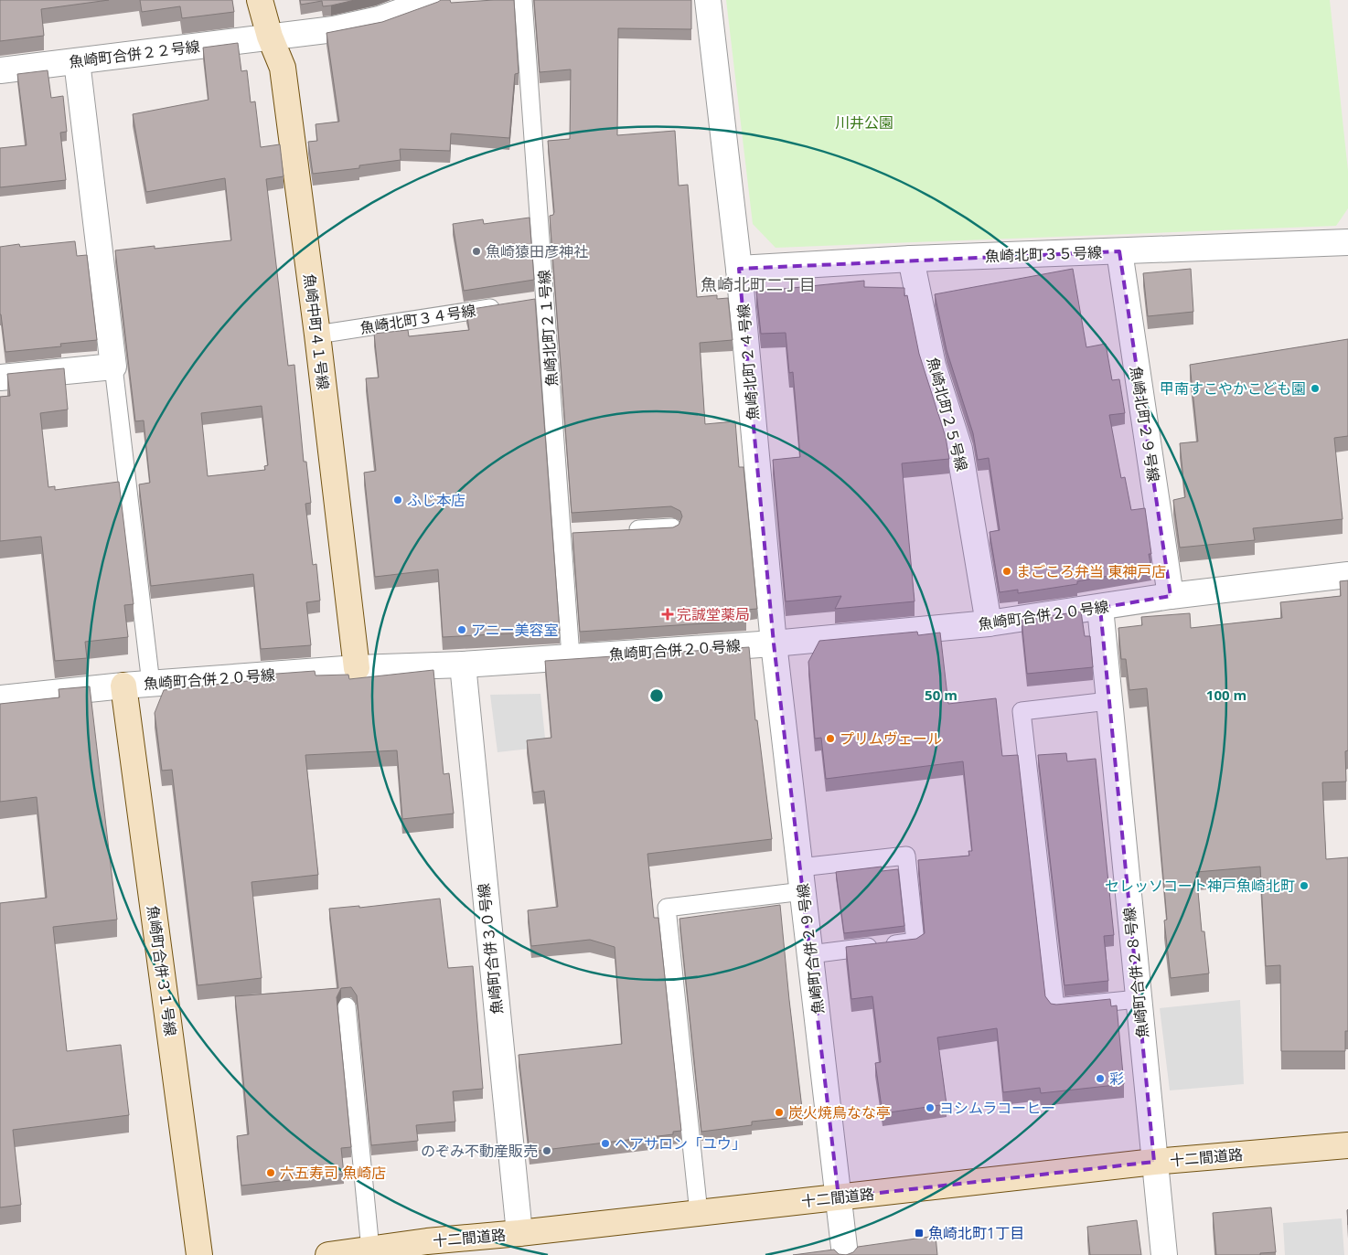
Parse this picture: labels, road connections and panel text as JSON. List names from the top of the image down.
{
  "streets": {
    "street": [
      "魚崎町合併２２号線",
      "魚崎北町３５号線",
      "魚崎中町４１号線",
      "魚崎北町２４号線",
      "魚崎北町２５号線",
      "魚崎北町２９号線",
      "魚崎町合併２０号線",
      "魚崎町合併３０号線",
      "魚崎町合併２９号線",
      "魚崎町合併３１号線",
      "魚崎町合併２８号線",
      "十二間道路"
    ],
    "lane": ["魚崎北町３４号線", "魚崎北町２１号線"]
  },
  "crossings": [
    ["魚崎町合併２２号線", "魚崎中町４１号線"],
    ["魚崎北町３５号線", "魚崎北町２４号線"],
    ["魚崎北町３５号線", "魚崎北町２５号線"],
    ["魚崎北町３５号線", "魚崎北町２９号線"],
    ["魚崎北町３４号線", "魚崎中町４１号線"],
    ["魚崎北町２１号線", "魚崎町合併２０号線"],
    ["魚崎中町４１号線", "魚崎町合併２０号線"],
    ["魚崎北町２４号線", "魚崎町合併２０号線"],
    ["魚崎北町２４号線", "魚崎町合併２９号線"],
    ["魚崎北町２５号線", "魚崎町合併２０号線"],
    ["魚崎北町２９号線", "魚崎町合併２０号線"],
    ["魚崎町合併２０号線", "魚崎町合併３０号線"],
    ["魚崎町合併２０号線", "魚崎町合併２９号線"],
    ["魚崎町合併２０号線", "魚崎町合併３１号線"],
    ["魚崎町合併２０号線", "魚崎町合併２８号線"],
    ["魚崎町合併３０号線", "十二間道路"],
    ["魚崎町合併２９号線", "十二間道路"],
    ["魚崎町合併２８号線", "十二間道路"]
  ],
  "districts": ["魚崎北町二丁目"],
  "parks": ["川井公園"],
  "places": {
    "other": [
      "魚崎猿田彦神社",
      "甲南すこやかこども園",
      "ふじ本店",
      "まごころ弁当 東神戸店",
      "アニー美容室",
      "プリムヴェール",
      "セレッソコート神戸魚崎北町",
      "彩",
      "ヨシムラコーヒー",
      "炭火焼鳥なな亭",
      "ヘアサロン「ユウ」",
      "のぞみ不動産販売",
      "六五寿司 魚崎店"
    ],
    "health": ["完誠堂薬局"],
    "transit": ["魚崎北町1丁目"]
  },
  "rings": ["50 m", "100 m"]
}
